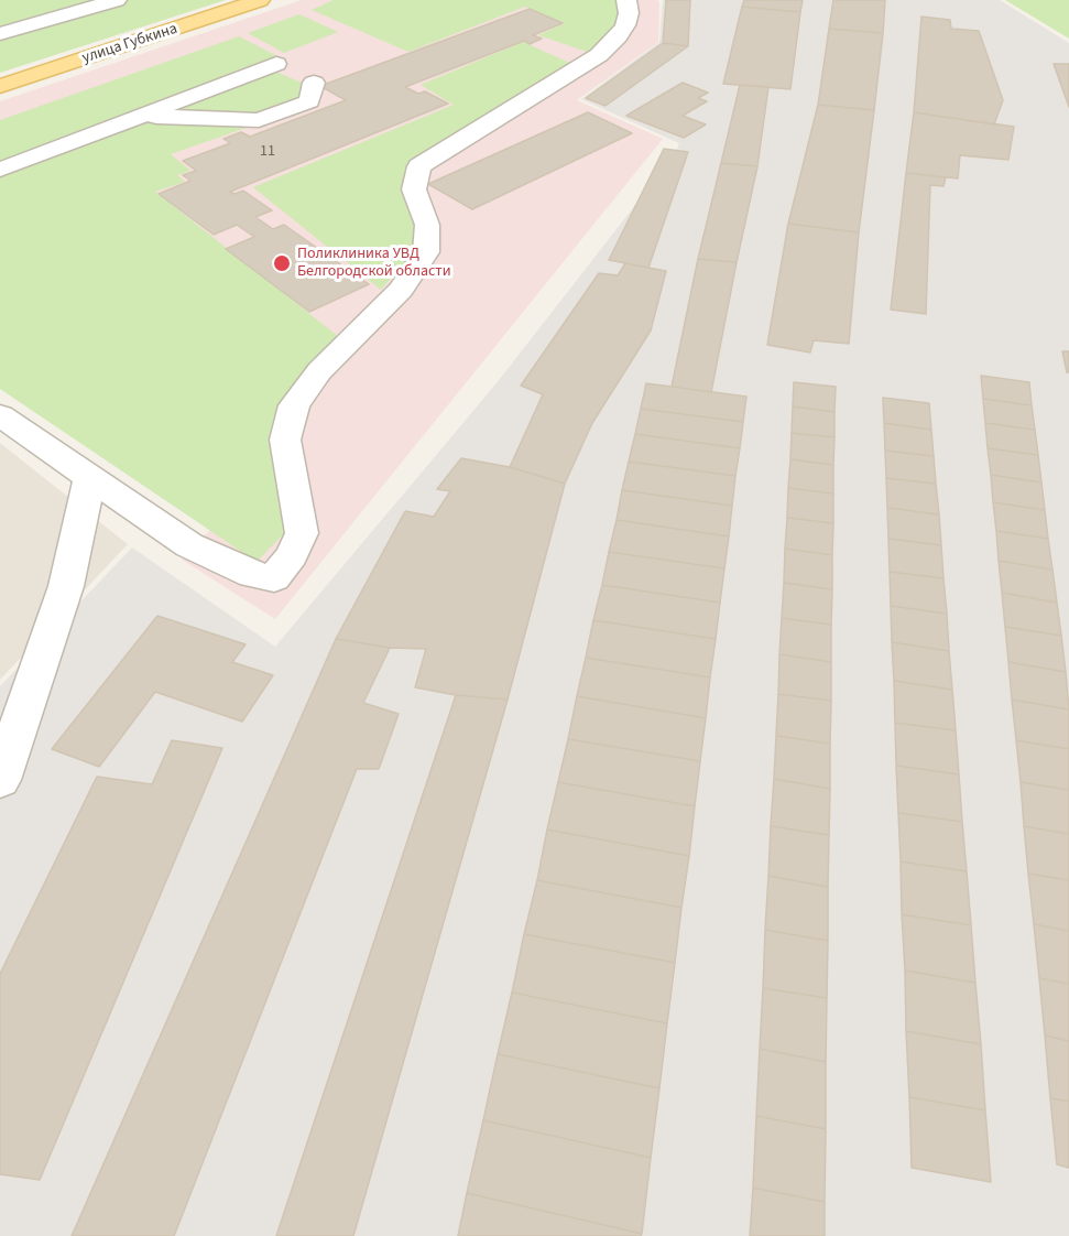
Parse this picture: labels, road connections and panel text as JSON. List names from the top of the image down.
{
  "streets": {
    "main road": ["улица Губкина"]
  },
  "places": ["Поликлиника УВД Белгородской области"],
  "house_numbers": ["11"]
}
